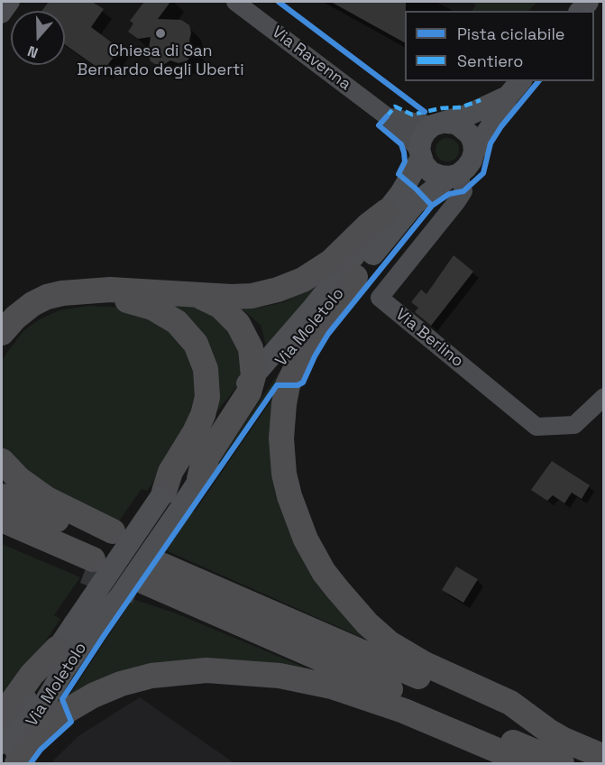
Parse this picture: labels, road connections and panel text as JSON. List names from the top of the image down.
{
  "streets": {
    "main road": ["Via Moletolo"],
    "street": ["Via Ravenna", "Via Berlino"]
  },
  "crossings": [
    ["Via Ravenna", "Via Moletolo"],
    ["Via Ravenna", "Via Berlino"],
    ["Via Moletolo", "Via Berlino"]
  ],
  "places": ["Chiesa di San Bernardo degli Uberti"],
  "legend": ["Pista ciclabile", "Sentiero"],
  "north": "bottom"
}
